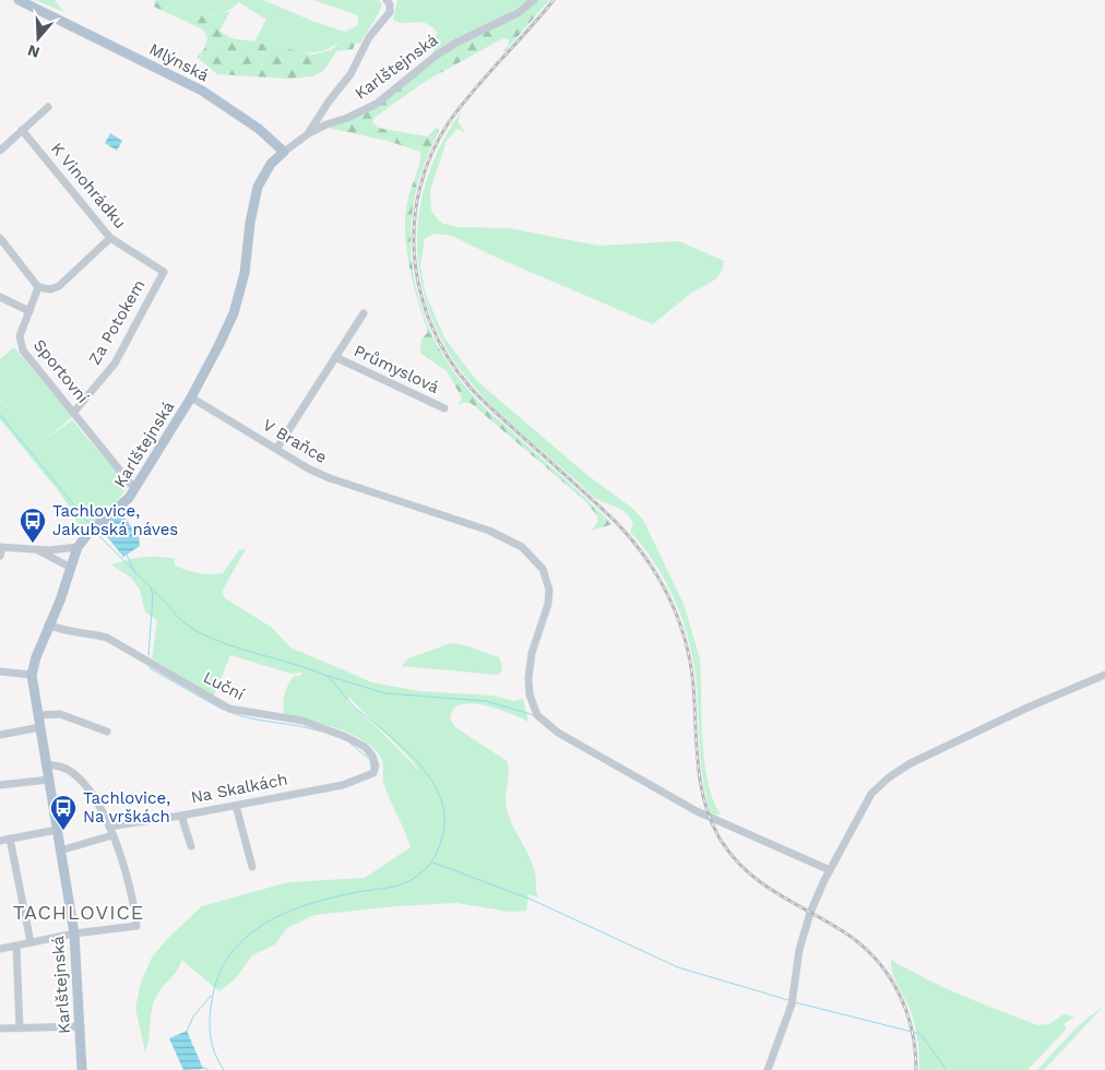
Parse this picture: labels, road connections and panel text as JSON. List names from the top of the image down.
{
  "streets": {
    "main road": ["Mlýnská", "Karlštejnská"],
    "street": [
      "K Vinohrádku",
      "Za Potokem",
      "Průmyslová",
      "Sportovní",
      "V Braňce",
      "Luční",
      "Na Skalkách"
    ]
  },
  "crossings": [
    ["Mlýnská", "Karlštejnská"],
    ["Karlštejnská", "Sportovní"],
    ["Karlštejnská", "V Braňce"],
    ["Karlštejnská", "Luční"],
    ["K Vinohrádku", "Za Potokem"],
    ["Za Potokem", "Sportovní"],
    ["Průmyslová", "V Braňce"],
    ["Luční", "Na Skalkách"]
  ],
  "districts": ["TACHLOVICE"],
  "places": {
    "bus stop": ["Tachlovice, Jakubská náves", "Tachlovice, Na vrškách"]
  },
  "north": "bottom"
}
